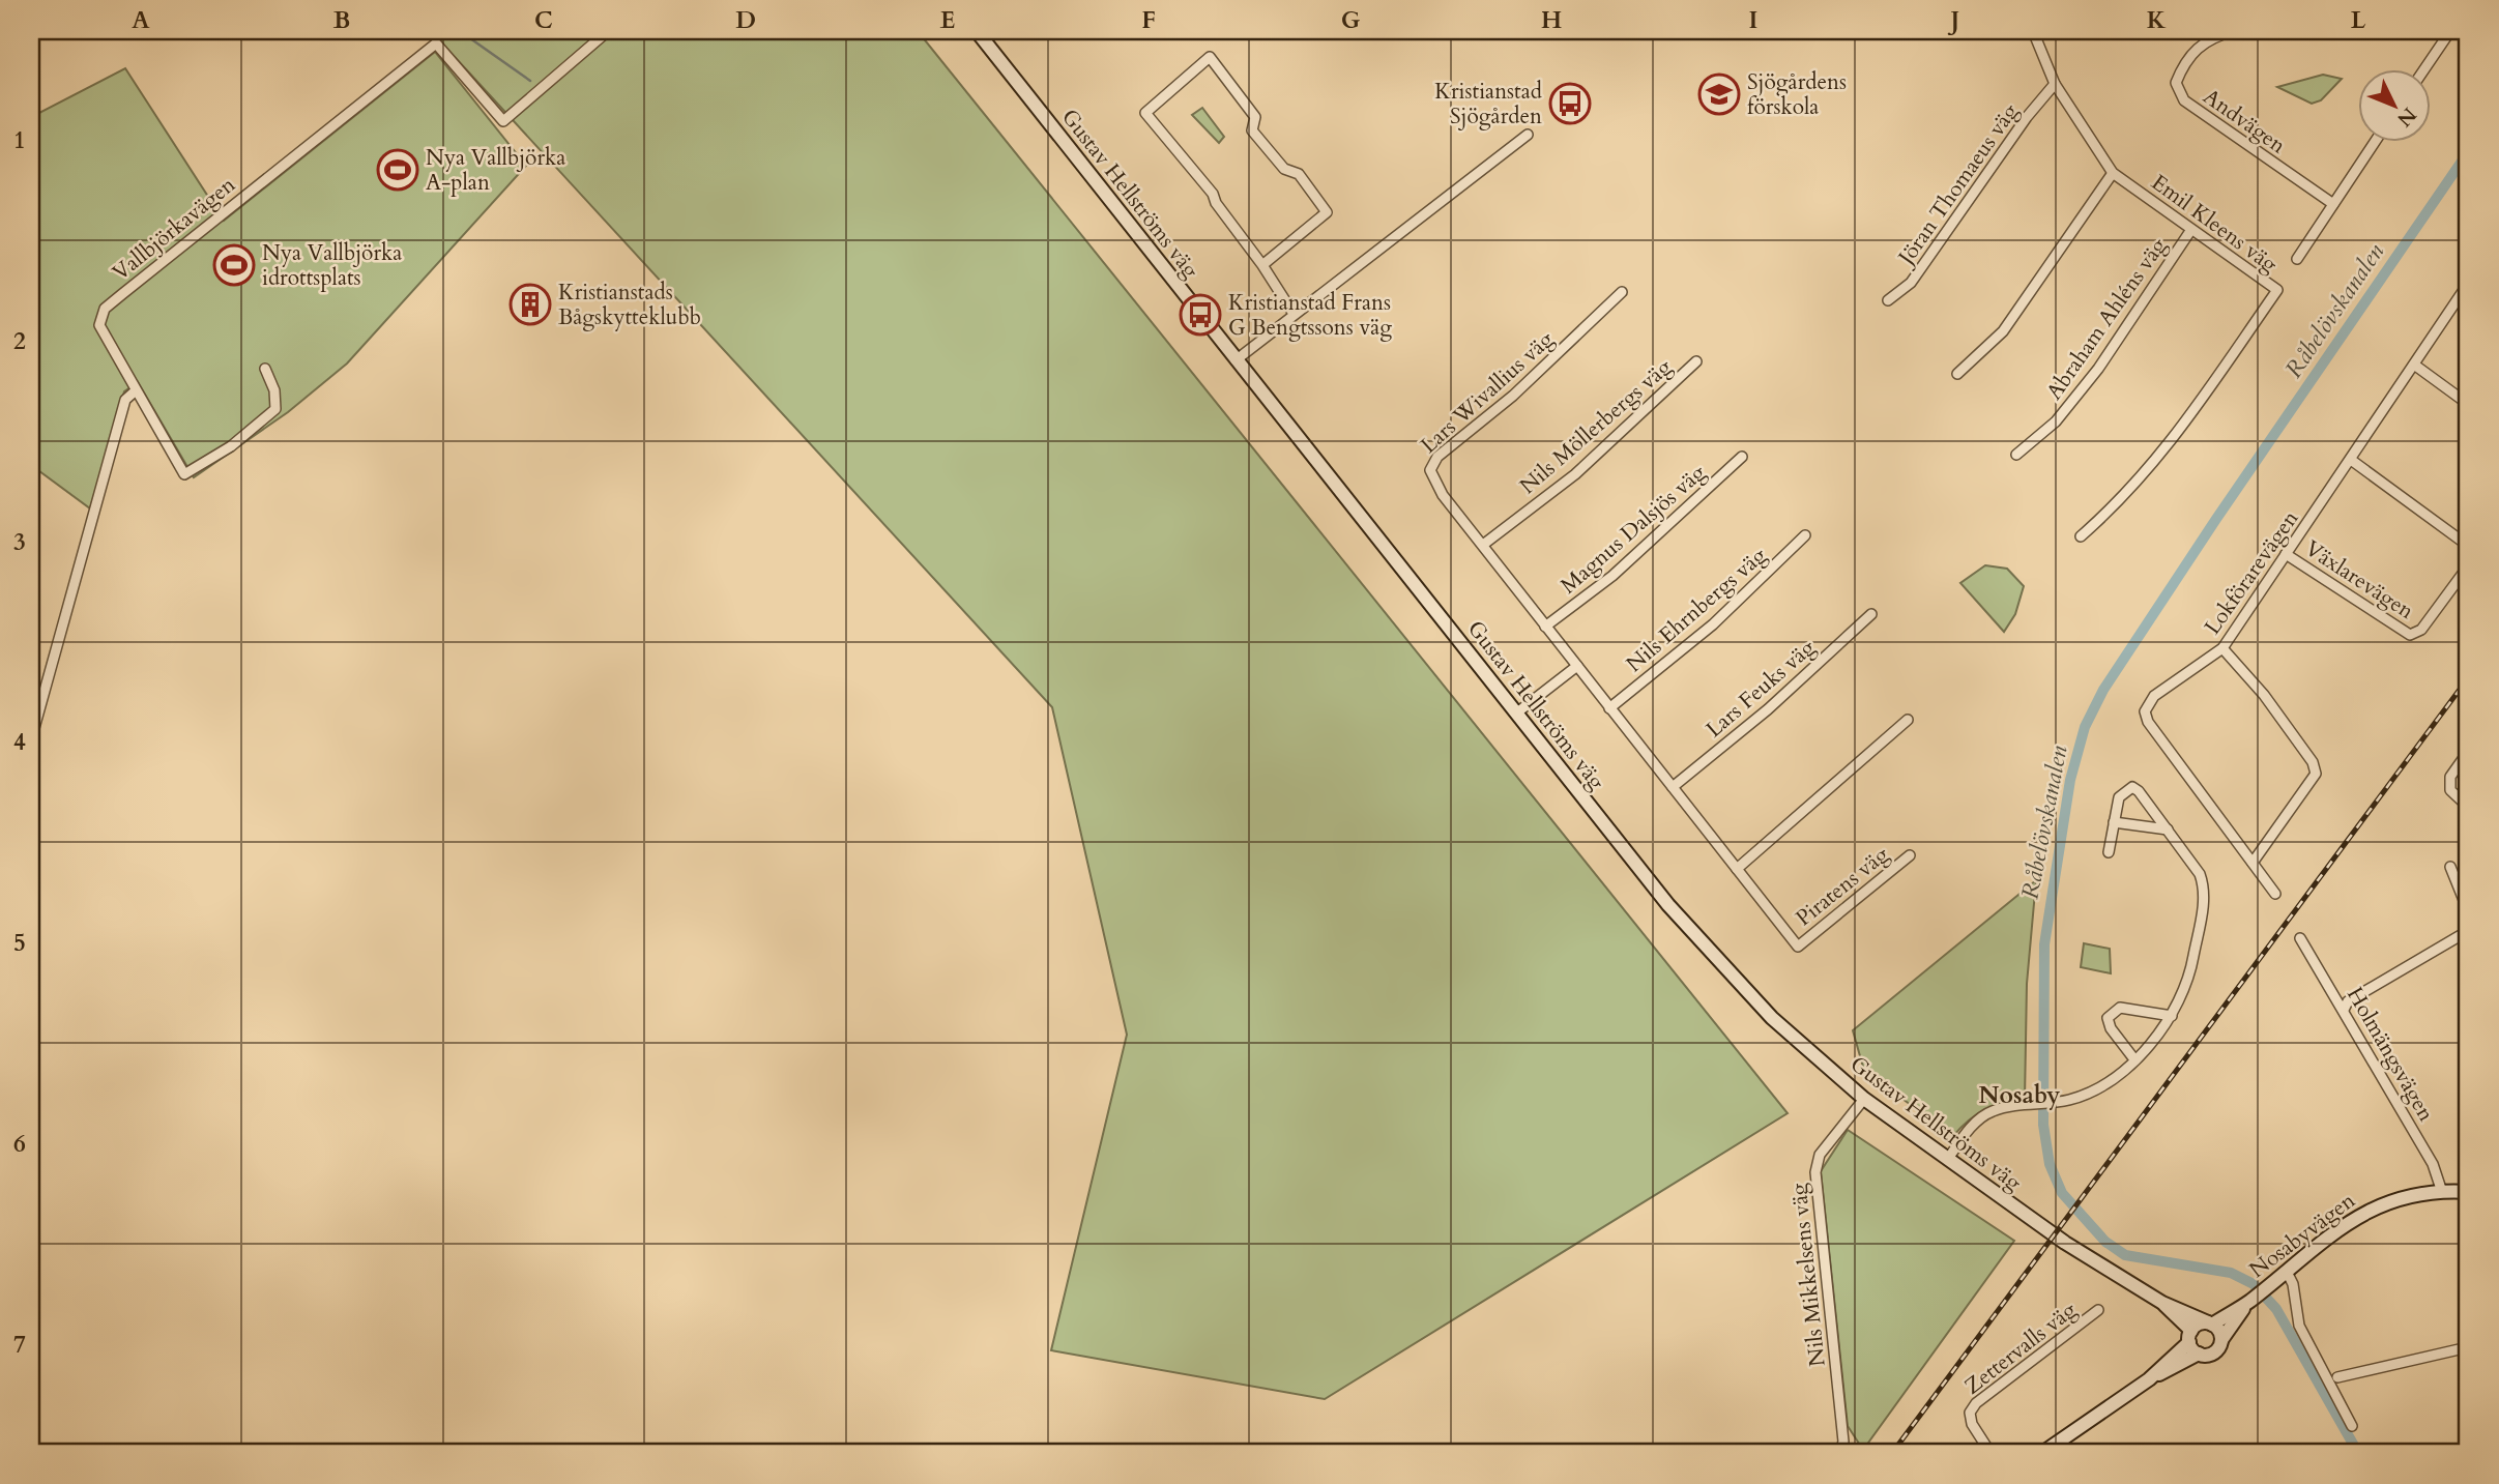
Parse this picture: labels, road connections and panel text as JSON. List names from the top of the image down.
{
  "streets": {
    "street": [
      "Andvägen",
      "Jöran Thomaeus väg",
      "Gustav Hellströms väg",
      "Emil Kleens väg",
      "Vallbjörkavägen",
      "Abraham Ahléns väg",
      "Lars Wivallius väg",
      "Nils Möllerbergs väg",
      "Magnus Dalsjös väg",
      "Lokförarevägen",
      "Växlarevägen",
      "Nils Ehrnbergs väg",
      "Lars Feuks väg",
      "Piratens väg",
      "Holmängsvägen",
      "Nosabyvägen",
      "Nils Mikkelsens väg",
      "Zettervalls väg"
    ]
  },
  "crossings": [
    ["Jöran Thomaeus väg", "Emil Kleens väg"],
    ["Gustav Hellströms väg", "Nosabyvägen"],
    ["Gustav Hellströms väg", "Nils Mikkelsens väg"],
    ["Emil Kleens väg", "Abraham Ahléns väg"],
    ["Lars Wivallius väg", "Nils Möllerbergs väg"],
    ["Lars Wivallius väg", "Magnus Dalsjös väg"],
    ["Lars Wivallius väg", "Nils Ehrnbergs väg"],
    ["Lars Wivallius väg", "Lars Feuks väg"],
    ["Lars Wivallius väg", "Piratens väg"],
    ["Lokförarevägen", "Växlarevägen"],
    ["Holmängsvägen", "Nosabyvägen"]
  ],
  "districts": ["Nosaby"],
  "water": ["Råbelövskanalen"],
  "places": {
    "school or university": ["Sjögårdens förskola"],
    "bus stop": ["Kristianstad Sjögården", "Kristianstad Frans G Bengtssons väg"],
    "sports": ["Nya Vallbjörka A-plan", "Nya Vallbjörka idrottsplats"],
    "building": ["Kristianstads Bågskytteklubb"]
  },
  "north": "bottom right",
  "grid": {
    "columns": [
      "A",
      "B",
      "C",
      "D",
      "E",
      "F",
      "G",
      "H",
      "I",
      "J",
      "K",
      "L"
    ],
    "rows": [
      "1",
      "2",
      "3",
      "4",
      "5",
      "6",
      "7"
    ]
  }
}
